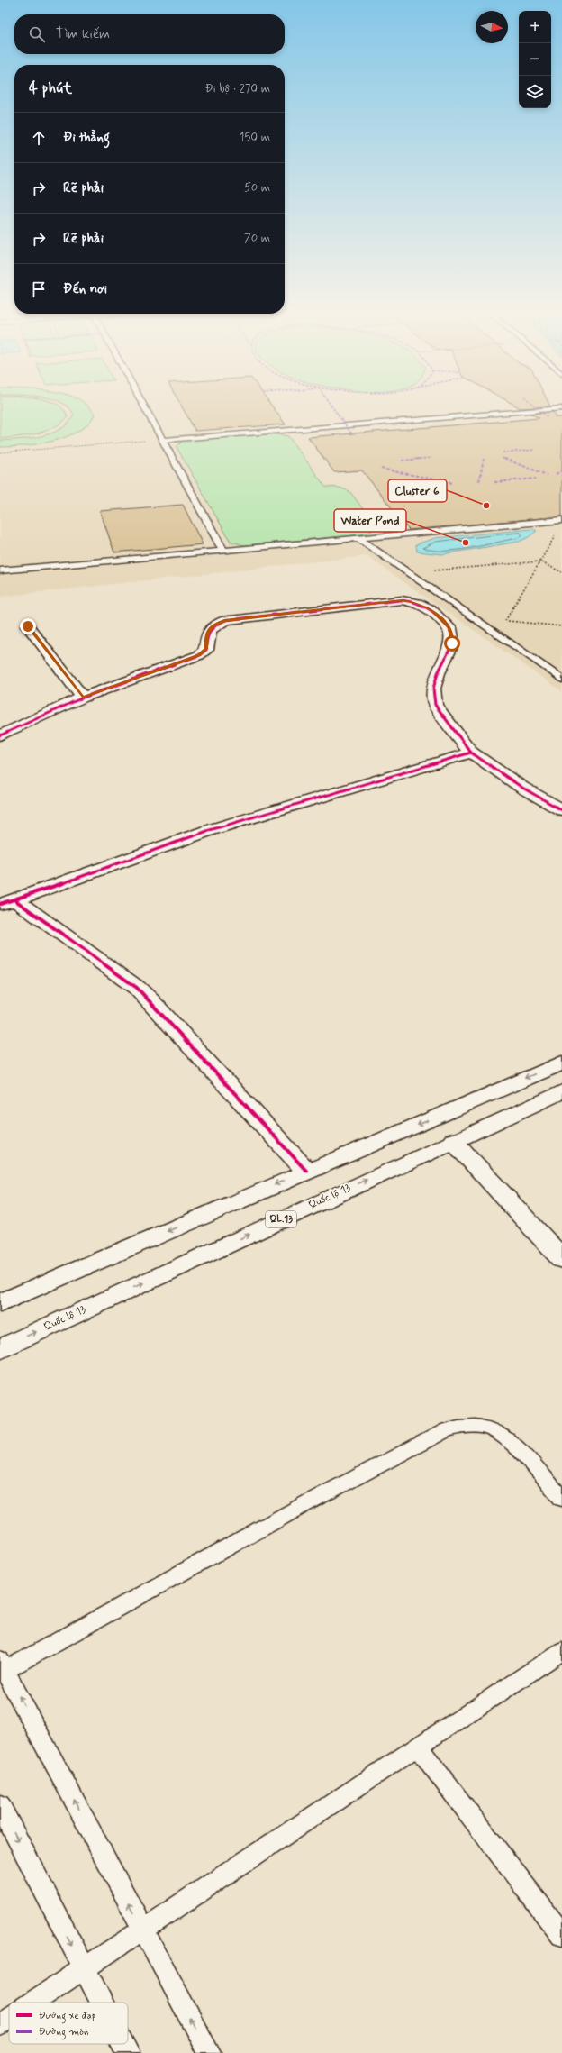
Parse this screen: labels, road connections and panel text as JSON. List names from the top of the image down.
{
  "streets": {
    "main road": ["Quốc lộ 13", "QL.13"]
  },
  "places": ["Cluster 6", "Water Pond"],
  "legend": ["Đường xe đạp", "Đường mòn"],
  "north": "right",
  "page": {
    "map_buttons": ["+", "−"],
    "search": "Tìm kiếm",
    "heading": ["4 phút", "Đi bộ · 270 m"],
    "list": [
      ["Đi thẳng", "150 m"],
      ["Rẽ phải", "50 m"],
      ["Rẽ phải", "70 m"],
      "Đến nơi"
    ]
  }
}
